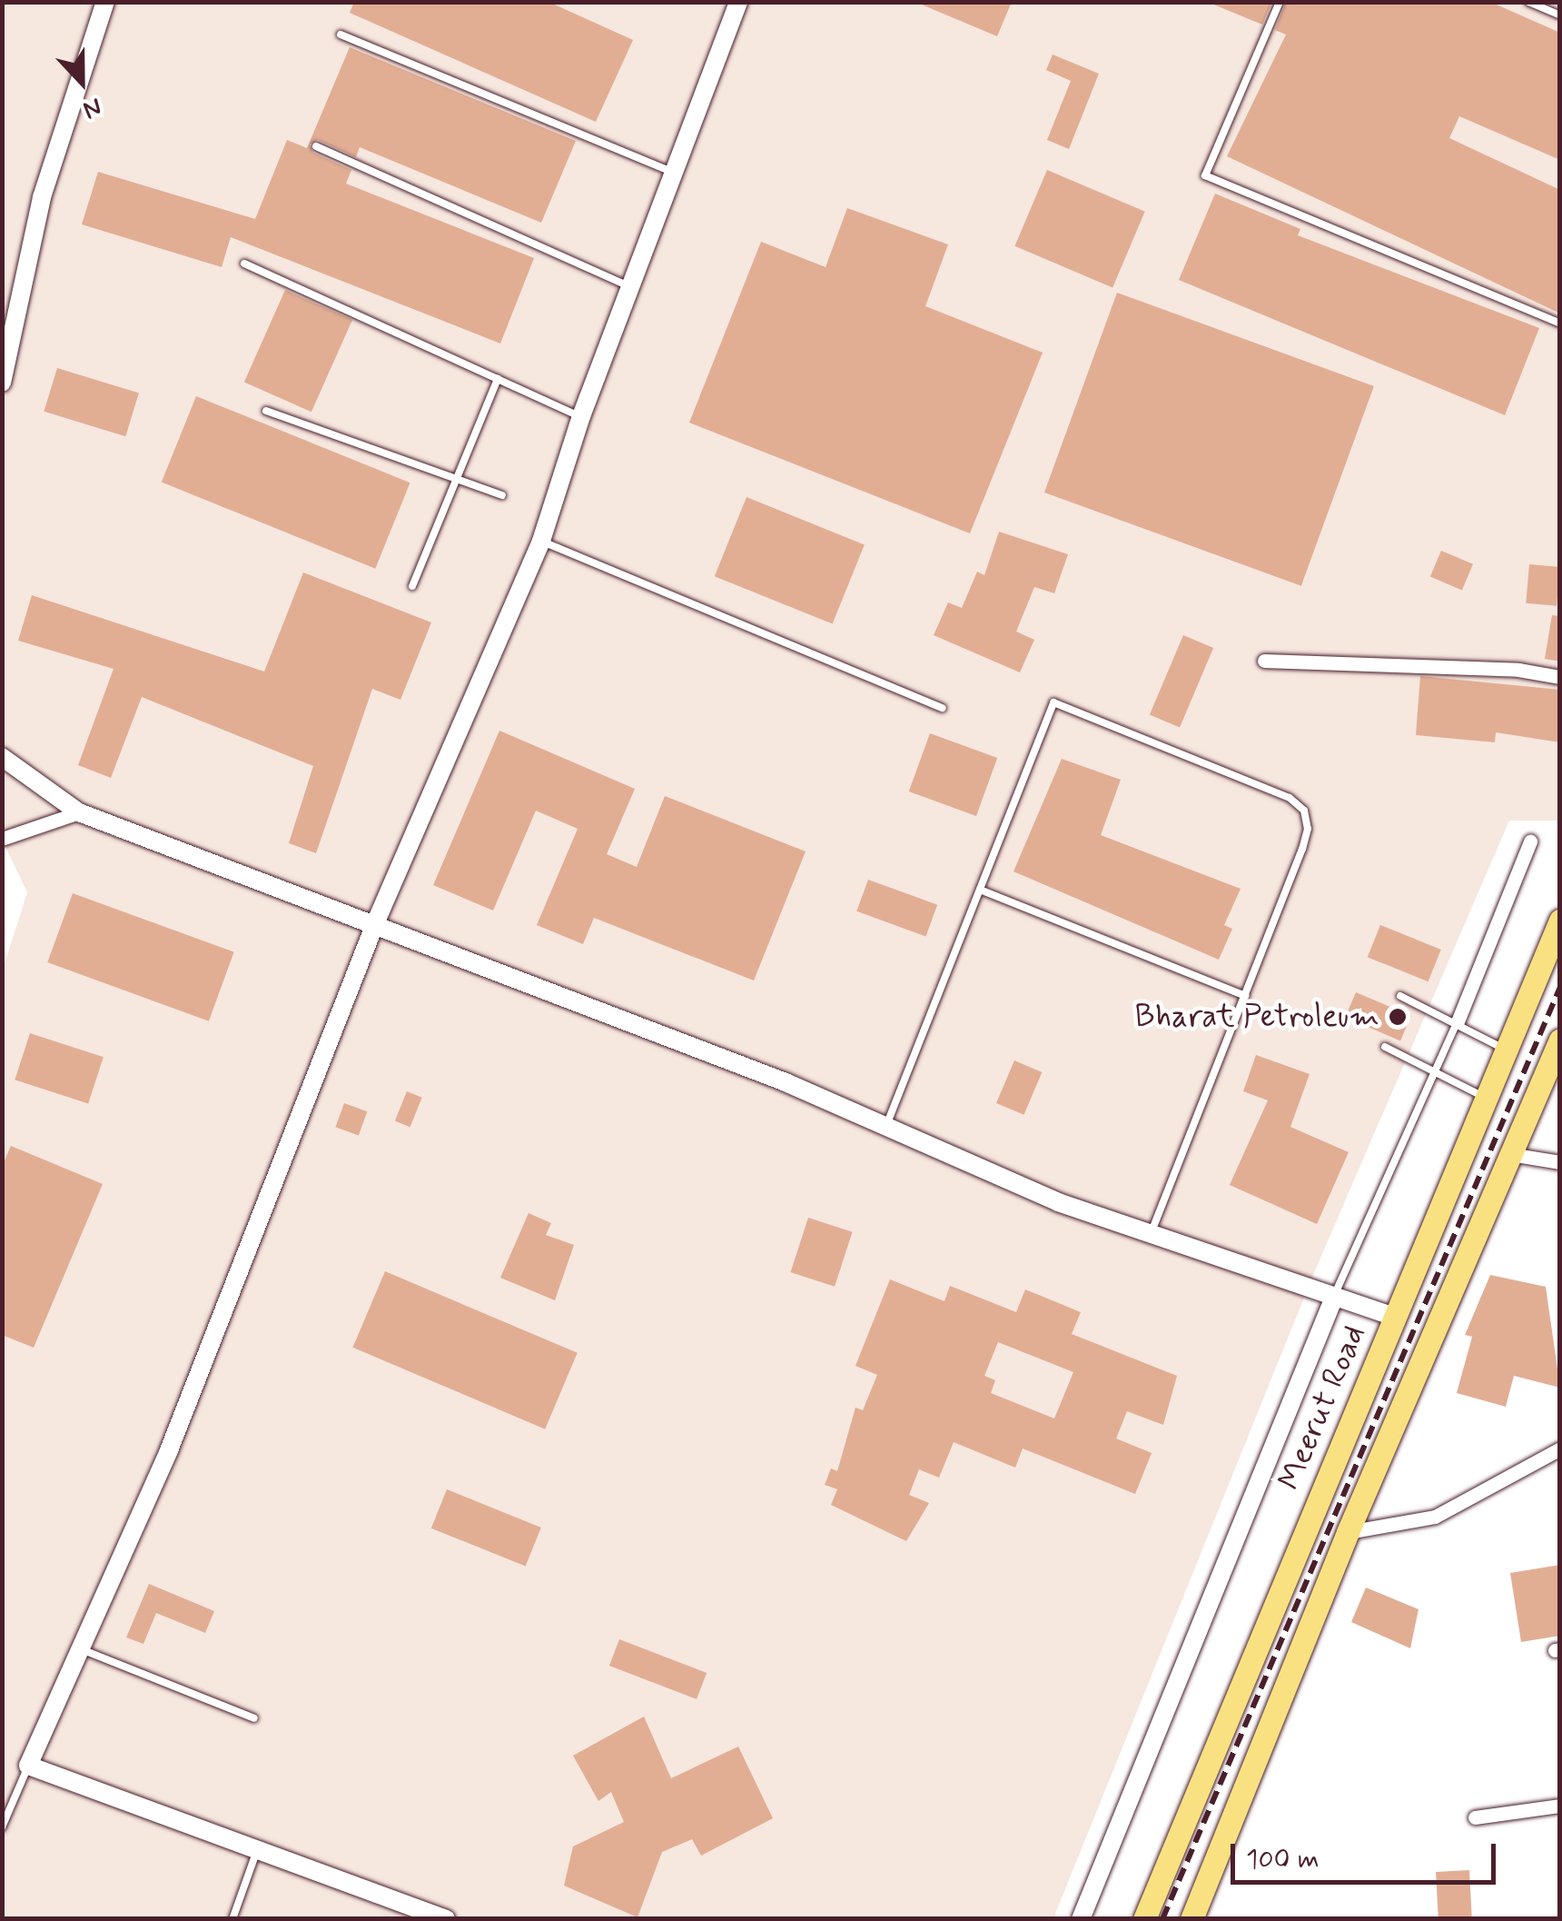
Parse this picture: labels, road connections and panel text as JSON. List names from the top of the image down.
{
  "streets": {
    "main road": ["Meerut Road"]
  },
  "places": ["Bharat Petroleum"],
  "scale_bar": "100 m",
  "north": "bottom"
}
